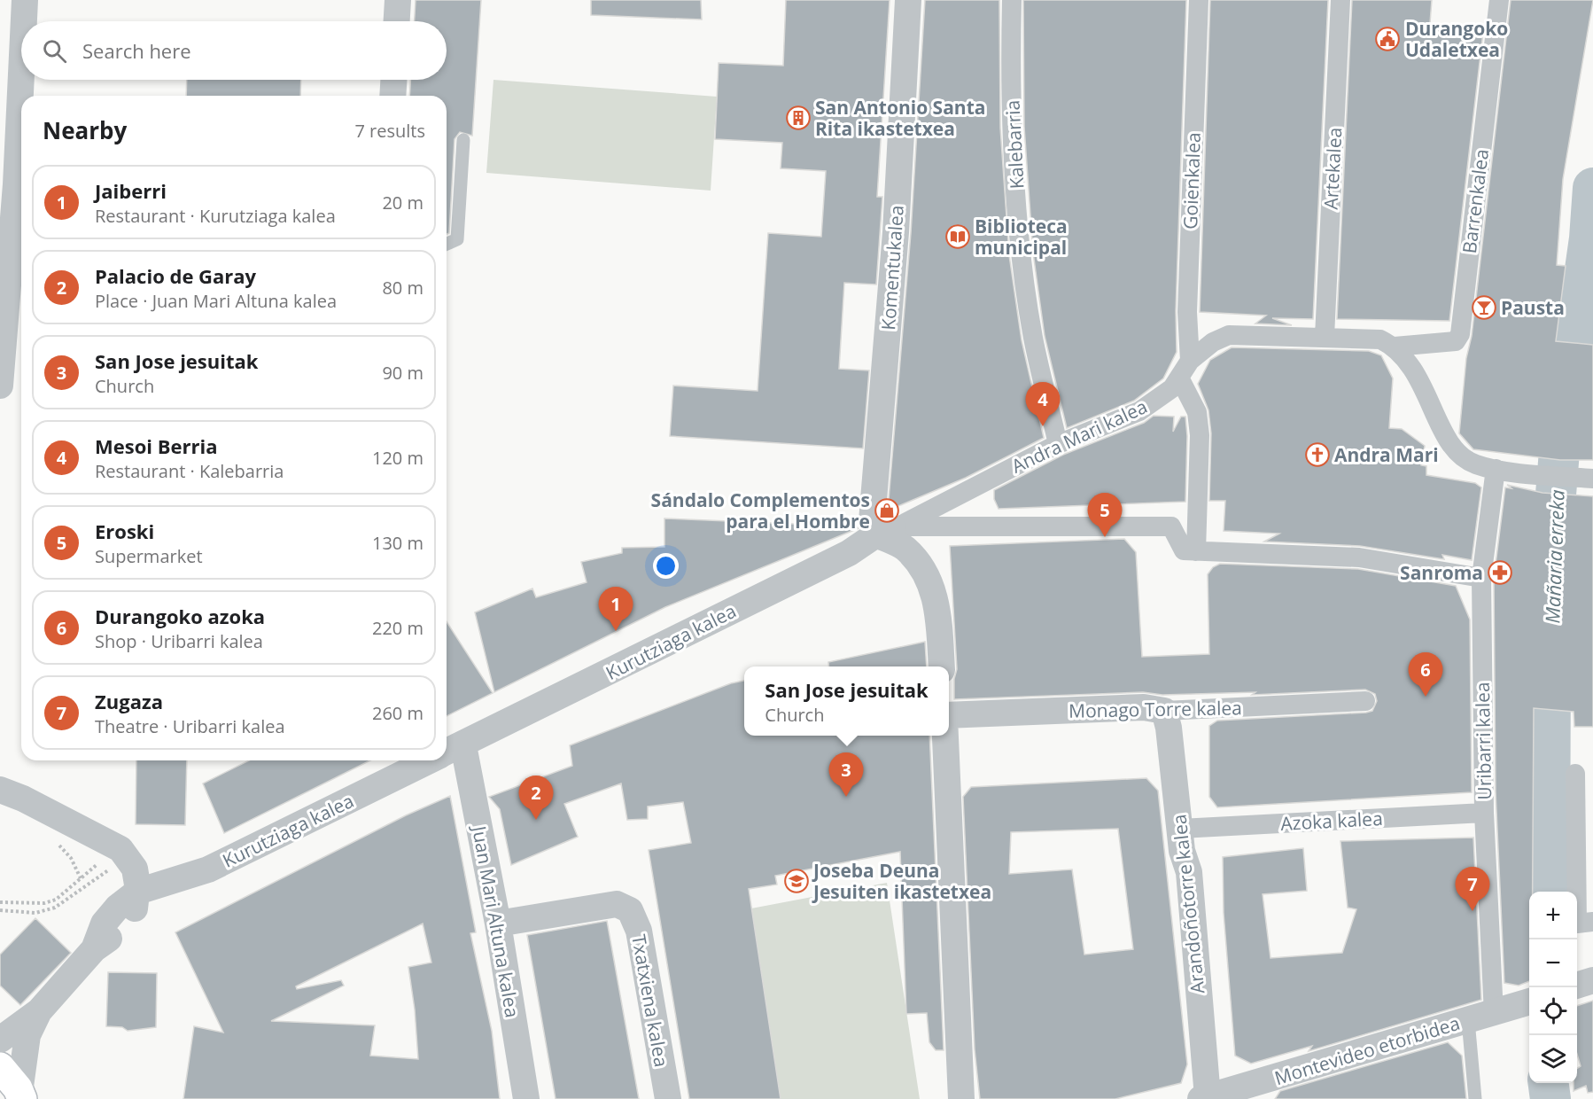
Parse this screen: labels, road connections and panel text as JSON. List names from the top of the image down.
{
  "streets": {
    "street": [
      "Kalebarria",
      "Artekalea",
      "Goienkalea",
      "Barrenkalea",
      "Komentukalea",
      "Andra Mari kalea",
      "Kurutziaga kalea",
      "Monago Torre kalea",
      "Uribarri kalea",
      "Azoka kalea",
      "Arandoñotorre kalea",
      "Juan Mari Altuna kalea",
      "Txatxiena kalea",
      "Montevideo etorbidea"
    ]
  },
  "crossings": [
    ["Kalebarria", "Andra Mari kalea"],
    ["Artekalea", "Andra Mari kalea"],
    ["Goienkalea", "Andra Mari kalea"],
    ["Barrenkalea", "Andra Mari kalea"],
    ["Komentukalea", "Andra Mari kalea"],
    ["Komentukalea", "Kurutziaga kalea"],
    ["Andra Mari kalea", "Kurutziaga kalea"],
    ["Andra Mari kalea", "Uribarri kalea"],
    ["Kurutziaga kalea", "Juan Mari Altuna kalea"],
    ["Monago Torre kalea", "Arandoñotorre kalea"],
    ["Uribarri kalea", "Azoka kalea"],
    ["Uribarri kalea", "Montevideo etorbidea"],
    ["Azoka kalea", "Arandoñotorre kalea"],
    ["Arandoñotorre kalea", "Montevideo etorbidea"],
    ["Juan Mari Altuna kalea", "Txatxiena kalea"]
  ],
  "water": ["Mañaria erreka"],
  "places": {
    "public building": ["Durangoko Udaletxea"],
    "building": ["San Antonio Santa Rita ikastetxea"],
    "library": ["Biblioteca municipal"],
    "bar": ["Pausta"],
    "church": ["Andra Mari"],
    "shop": ["Sándalo Complementos para el Hombre"],
    "pharmacy": ["Sanroma"],
    "school or university": ["Joseba Deuna Jesuiten ikastetxea"]
  },
  "page": {
    "search": "Search here",
    "heading": ["Nearby", "7 results"],
    "list": [
      {
        "mark": "1",
        "name": "Jaiberri",
        "note": "Restaurant · Kurutziaga kalea",
        "value": "20 m"
      },
      {
        "mark": "2",
        "name": "Palacio de Garay",
        "note": "Place · Juan Mari Altuna kalea",
        "value": "80 m"
      },
      {
        "mark": "3",
        "name": "San Jose jesuitak",
        "note": "Church",
        "value": "90 m"
      },
      {
        "mark": "4",
        "name": "Mesoi Berria",
        "note": "Restaurant · Kalebarria",
        "value": "120 m"
      },
      {
        "mark": "5",
        "name": "Eroski",
        "note": "Supermarket",
        "value": "130 m"
      },
      {
        "mark": "6",
        "name": "Durangoko azoka",
        "note": "Shop · Uribarri kalea",
        "value": "220 m"
      },
      {
        "mark": "7",
        "name": "Zugaza",
        "note": "Theatre · Uribarri kalea",
        "value": "260 m"
      }
    ],
    "pins": [
      "4",
      "5",
      "1",
      "6",
      "3",
      "2",
      "7"
    ],
    "popup": ["San Jose jesuitak", "Church"],
    "map_buttons": ["+", "−"]
  }
}
